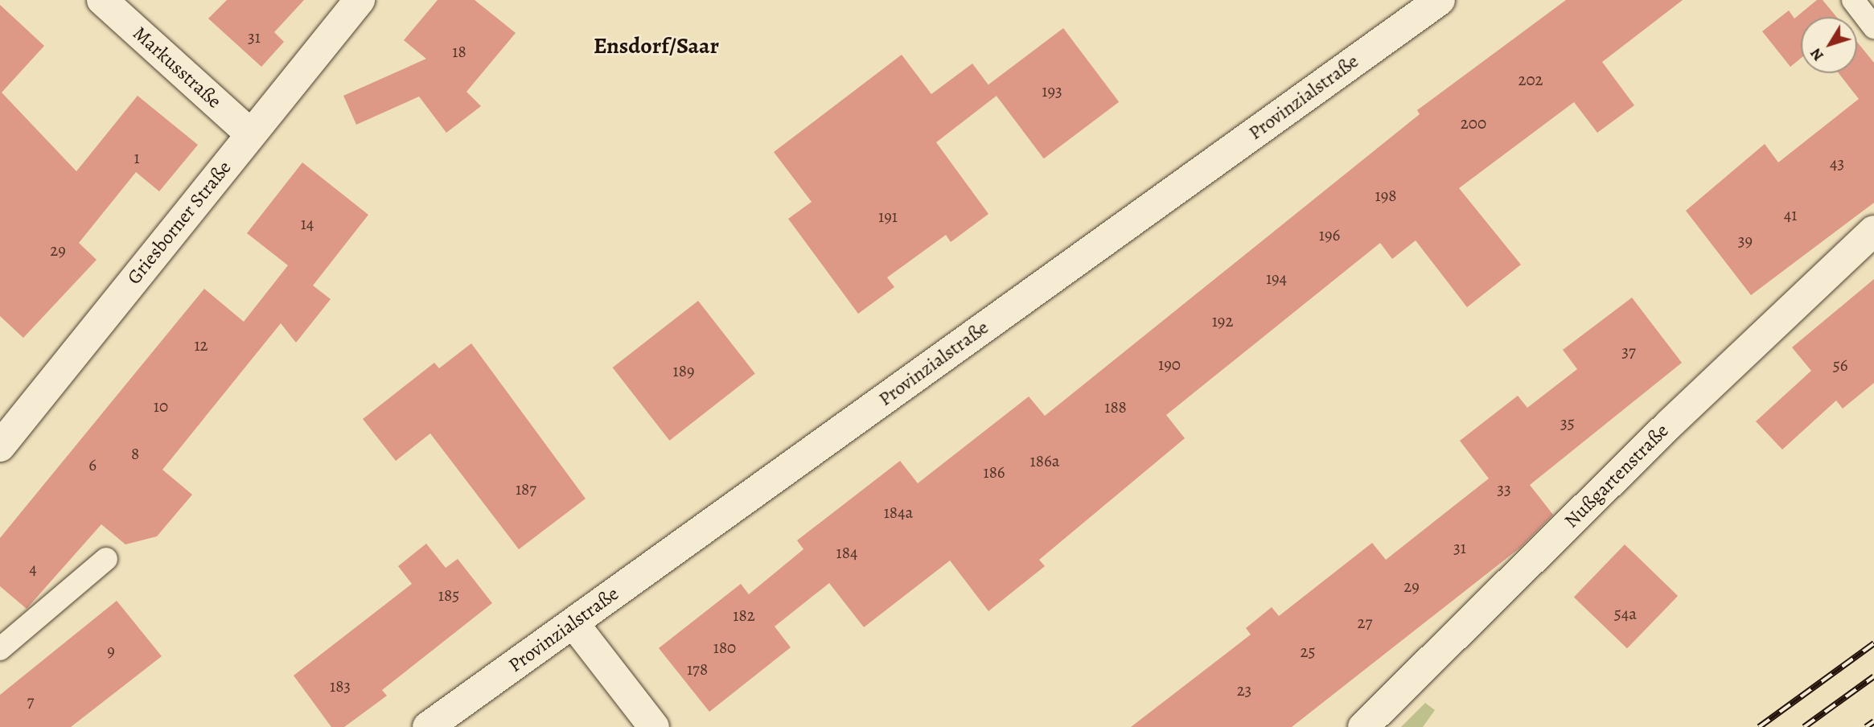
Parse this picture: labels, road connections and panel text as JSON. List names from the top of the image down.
{
  "streets": {
    "street": [
      "Markusstraße",
      "Provinzialstraße",
      "Griesborner Straße",
      "Nußgartenstraße"
    ]
  },
  "crossings": [
    ["Markusstraße", "Griesborner Straße"]
  ],
  "districts": ["Ensdorf/Saar"],
  "house_numbers": [
    "31",
    "18",
    "202",
    "193",
    "200",
    "1",
    "43",
    "198",
    "41",
    "191",
    "14",
    "196",
    "39",
    "29",
    "194",
    "192",
    "12",
    "37",
    "190",
    "56",
    "189",
    "10",
    "188",
    "35",
    "8",
    "186a",
    "6",
    "186",
    "187",
    "33",
    "184a",
    "31",
    "184",
    "4",
    "29",
    "185",
    "54a",
    "182",
    "27",
    "180",
    "9",
    "25",
    "178",
    "183",
    "23",
    "7"
  ],
  "north": "bottom left"
}
